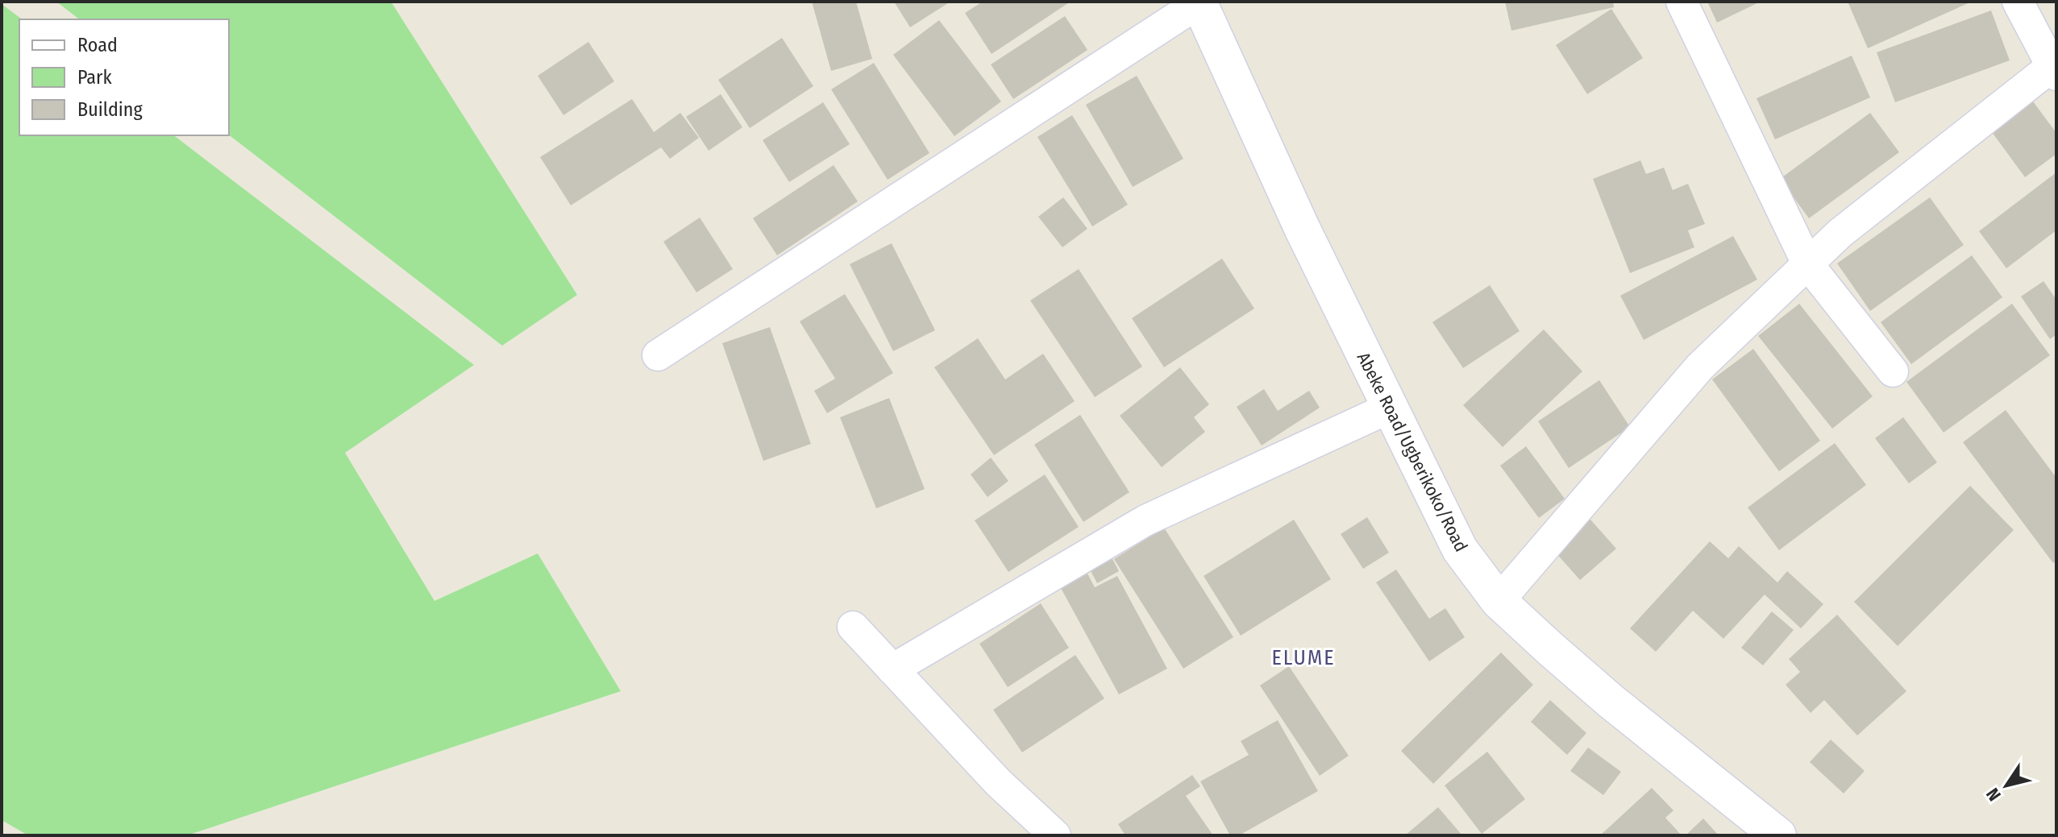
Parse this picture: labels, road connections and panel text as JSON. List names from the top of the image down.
{
  "streets": {
    "street": ["Abeke Road/Ugberikoko/Road"]
  },
  "districts": ["ELUME"],
  "legend": ["Road", "Park", "Building"],
  "north": "bottom left"
}
